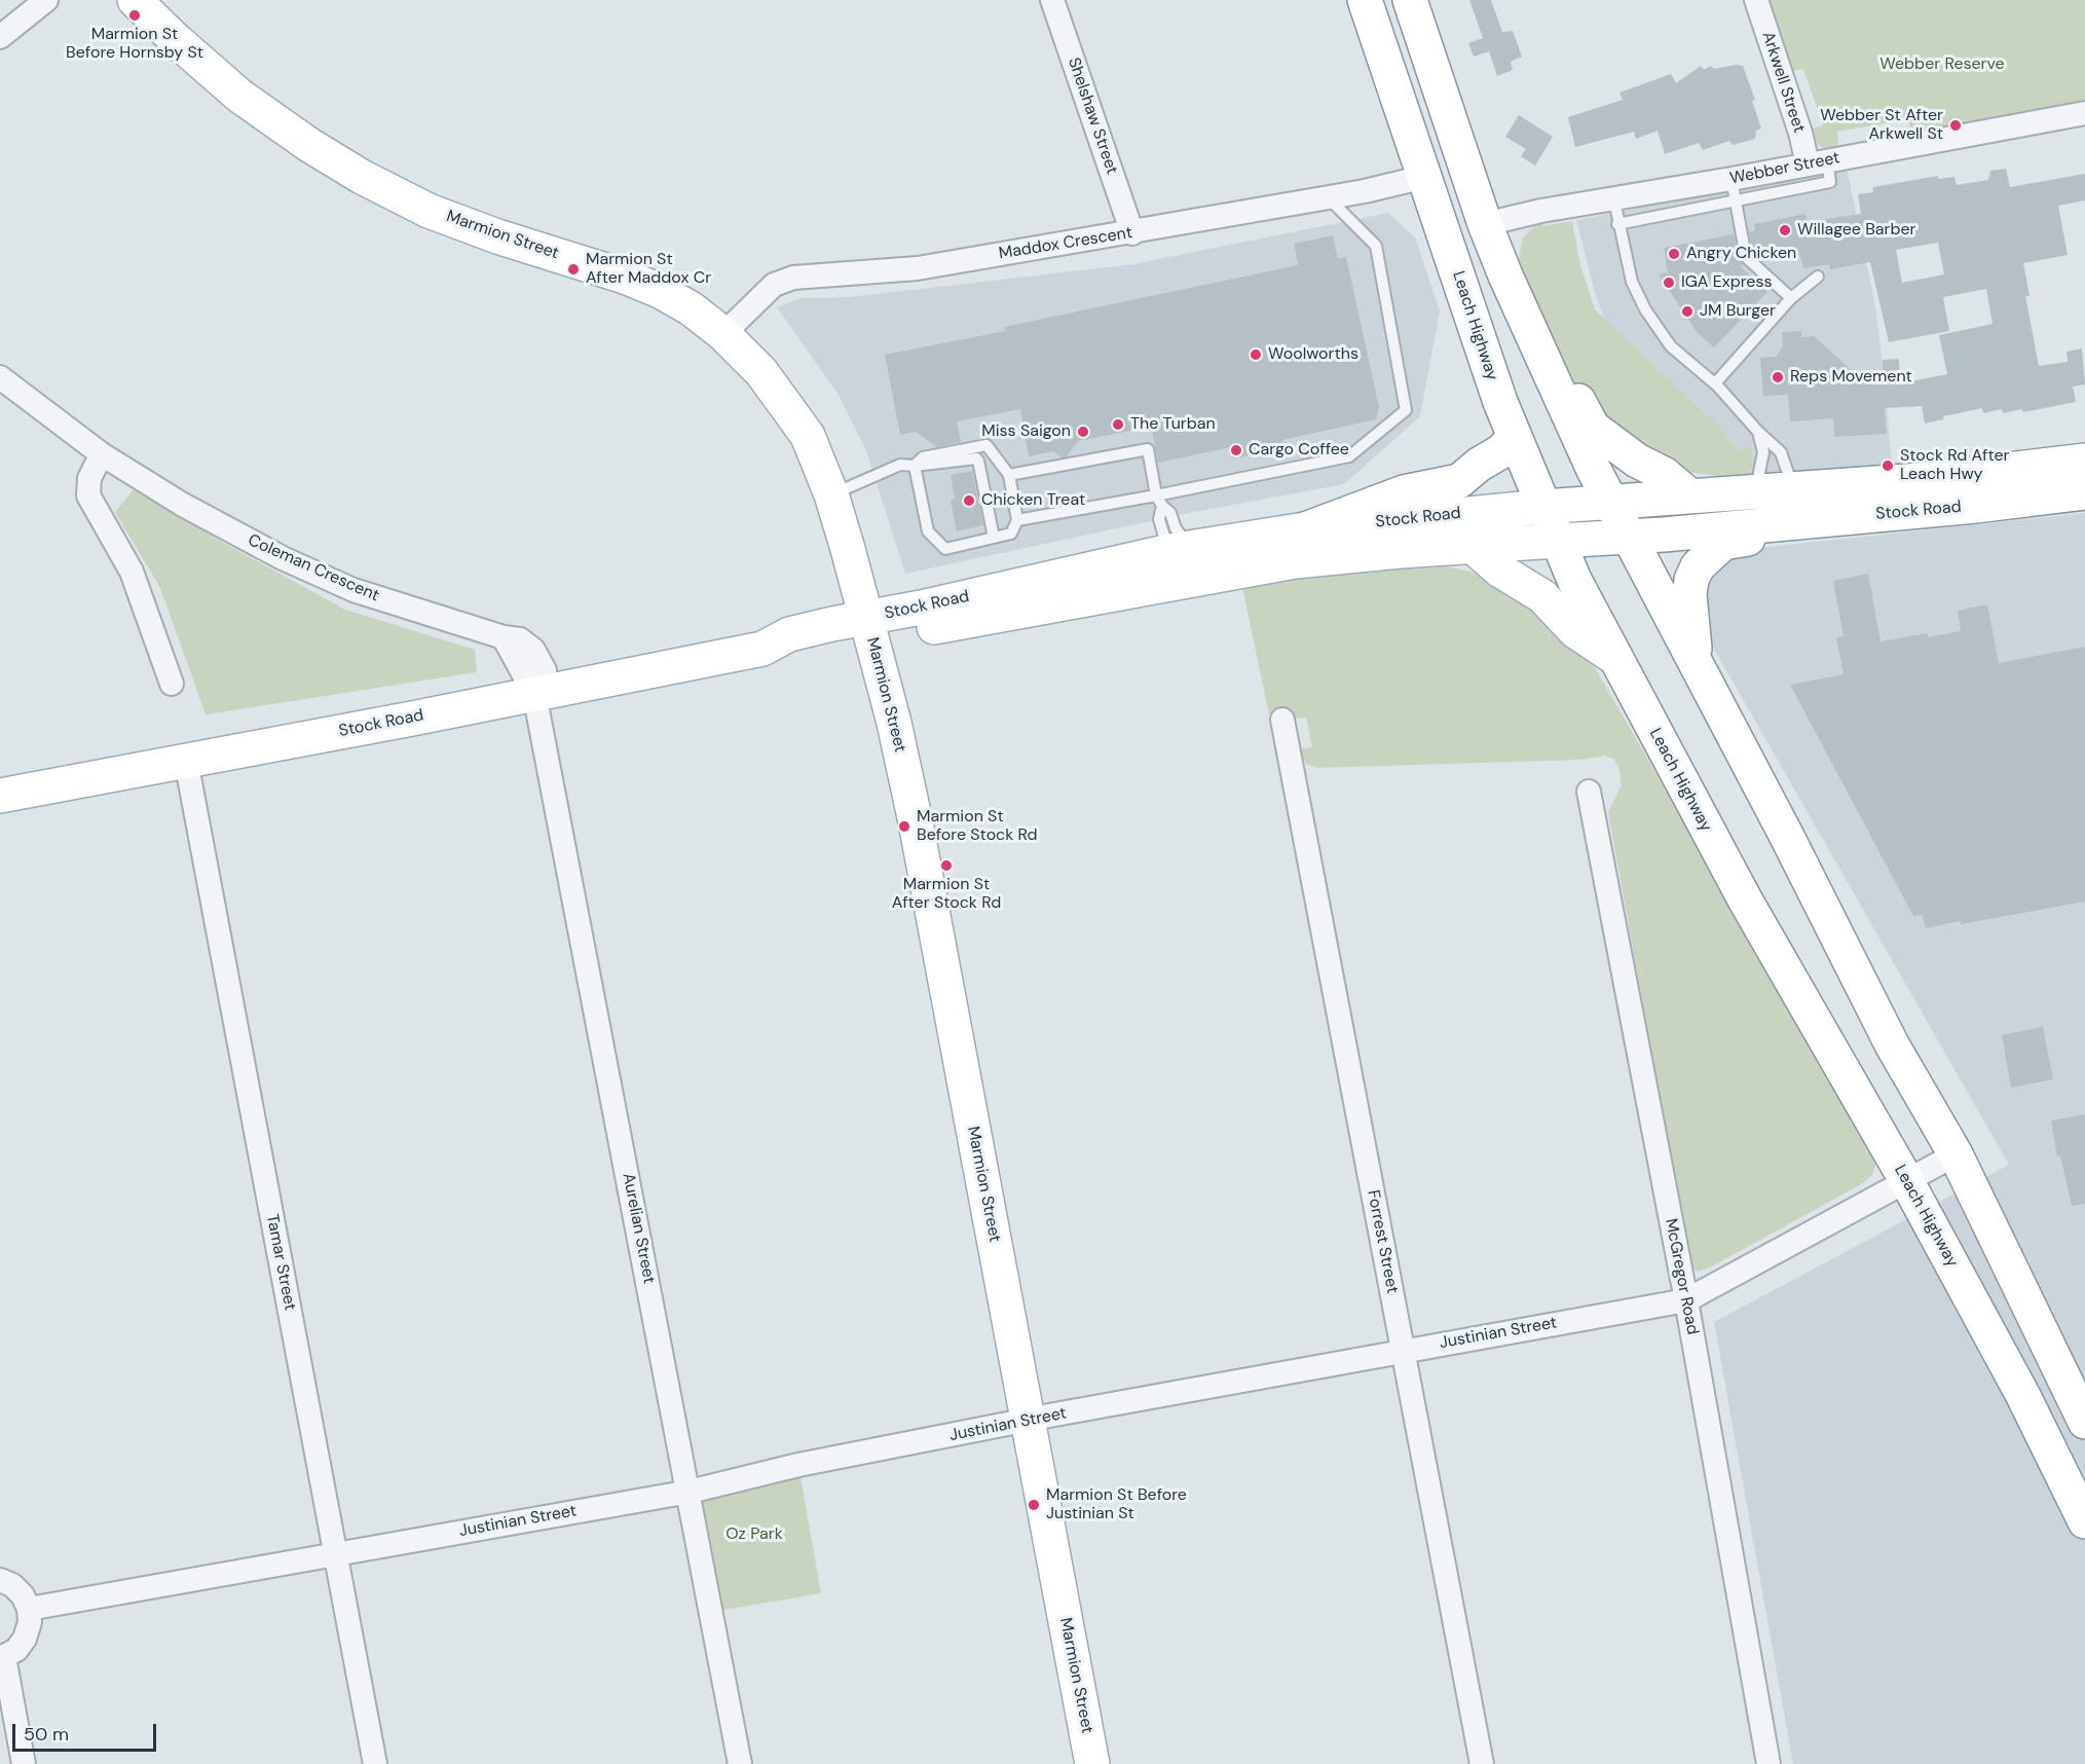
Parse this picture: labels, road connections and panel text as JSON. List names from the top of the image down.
{
  "streets": {
    "main road": ["Marmion Street", "Leach Highway", "Stock Road"],
    "street": [
      "Arkwell Street",
      "Shelshaw Street",
      "Webber Street",
      "Maddox Crescent",
      "Coleman Crescent",
      "Aurelian Street",
      "Forrest Street",
      "Tamar Street",
      "McGregor Road",
      "Justinian Street"
    ]
  },
  "crossings": [
    ["Arkwell Street", "Webber Street"],
    ["Shelshaw Street", "Maddox Crescent"],
    ["Marmion Street", "Maddox Crescent"],
    ["Marmion Street", "Stock Road"],
    ["Marmion Street", "Justinian Street"],
    ["Maddox Crescent", "Leach Highway"],
    ["Leach Highway", "Stock Road"],
    ["Leach Highway", "Justinian Street"],
    ["Stock Road", "Coleman Crescent"],
    ["Stock Road", "Aurelian Street"],
    ["Stock Road", "Tamar Street"],
    ["Coleman Crescent", "Aurelian Street"],
    ["Aurelian Street", "Justinian Street"],
    ["Forrest Street", "Justinian Street"],
    ["Tamar Street", "Justinian Street"],
    ["McGregor Road", "Justinian Street"]
  ],
  "parks": ["Webber Reserve", "Oz Park"],
  "places": [
    "Marmion St Before Hornsby St",
    "Webber St After Arkwell St",
    "Willagee Barber",
    "Angry Chicken",
    "Marmion St After Maddox Cr",
    "IGA Express",
    "JM Burger",
    "Woolworths",
    "Reps Movement",
    "The Turban",
    "Miss Saigon",
    "Cargo Coffee",
    "Stock Rd After Leach Hwy",
    "Chicken Treat",
    "Marmion St Before Stock Rd",
    "Marmion St After Stock Rd",
    "Marmion St Before Justinian St"
  ],
  "scale_bar": "50 m"
}
